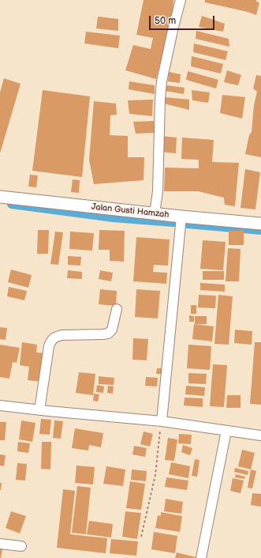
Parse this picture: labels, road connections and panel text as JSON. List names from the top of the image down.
{
  "streets": {
    "street": ["Jalan Gusti Hamzah"]
  },
  "scale_bar": "50 m"
}
